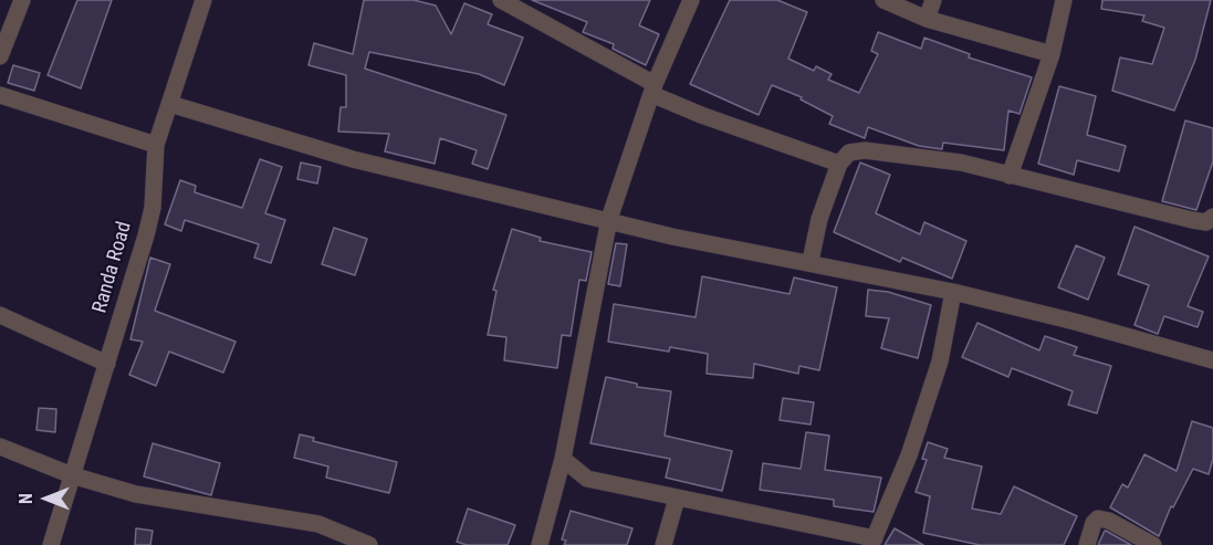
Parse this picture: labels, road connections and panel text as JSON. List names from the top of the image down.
{
  "streets": {
    "street": ["Randa Road"]
  },
  "north": "left"
}
